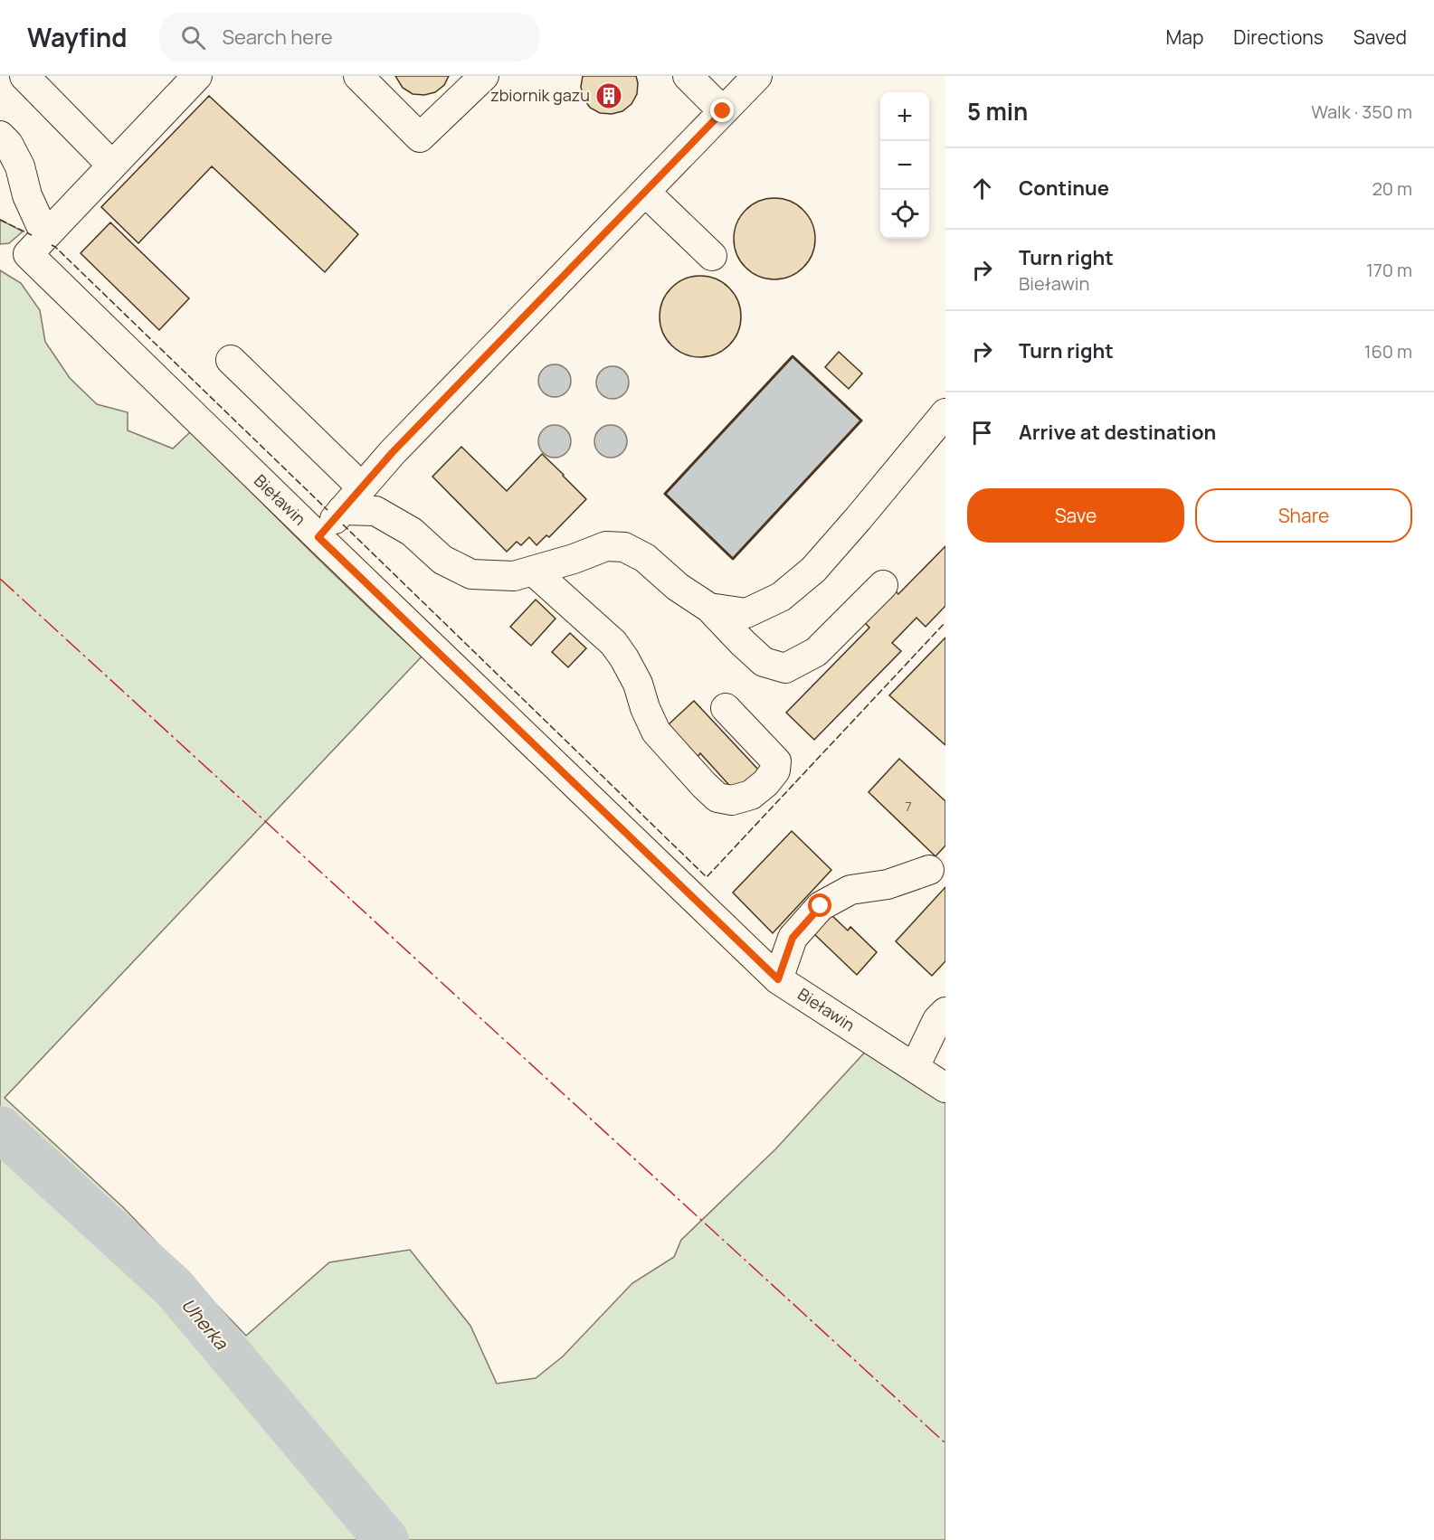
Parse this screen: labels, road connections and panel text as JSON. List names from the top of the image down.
{
  "streets": {
    "street": ["Bieławin"]
  },
  "water": ["Uherka"],
  "places": {
    "building": ["zbiornik gazu"]
  },
  "house_numbers": ["7"],
  "page": {
    "header": "Wayfind",
    "search": "Search here",
    "nav": ["Map", "Directions", "Saved"],
    "heading": ["5 min", "Walk · 350 m"],
    "map_buttons": ["+", "−"],
    "list": [
      ["Continue", "20 m"],
      ["Turn right", "Bieławin", "170 m"],
      ["Turn right", "160 m"],
      "Arrive at destination"
    ],
    "buttons": ["Save", "Share"]
  }
}
